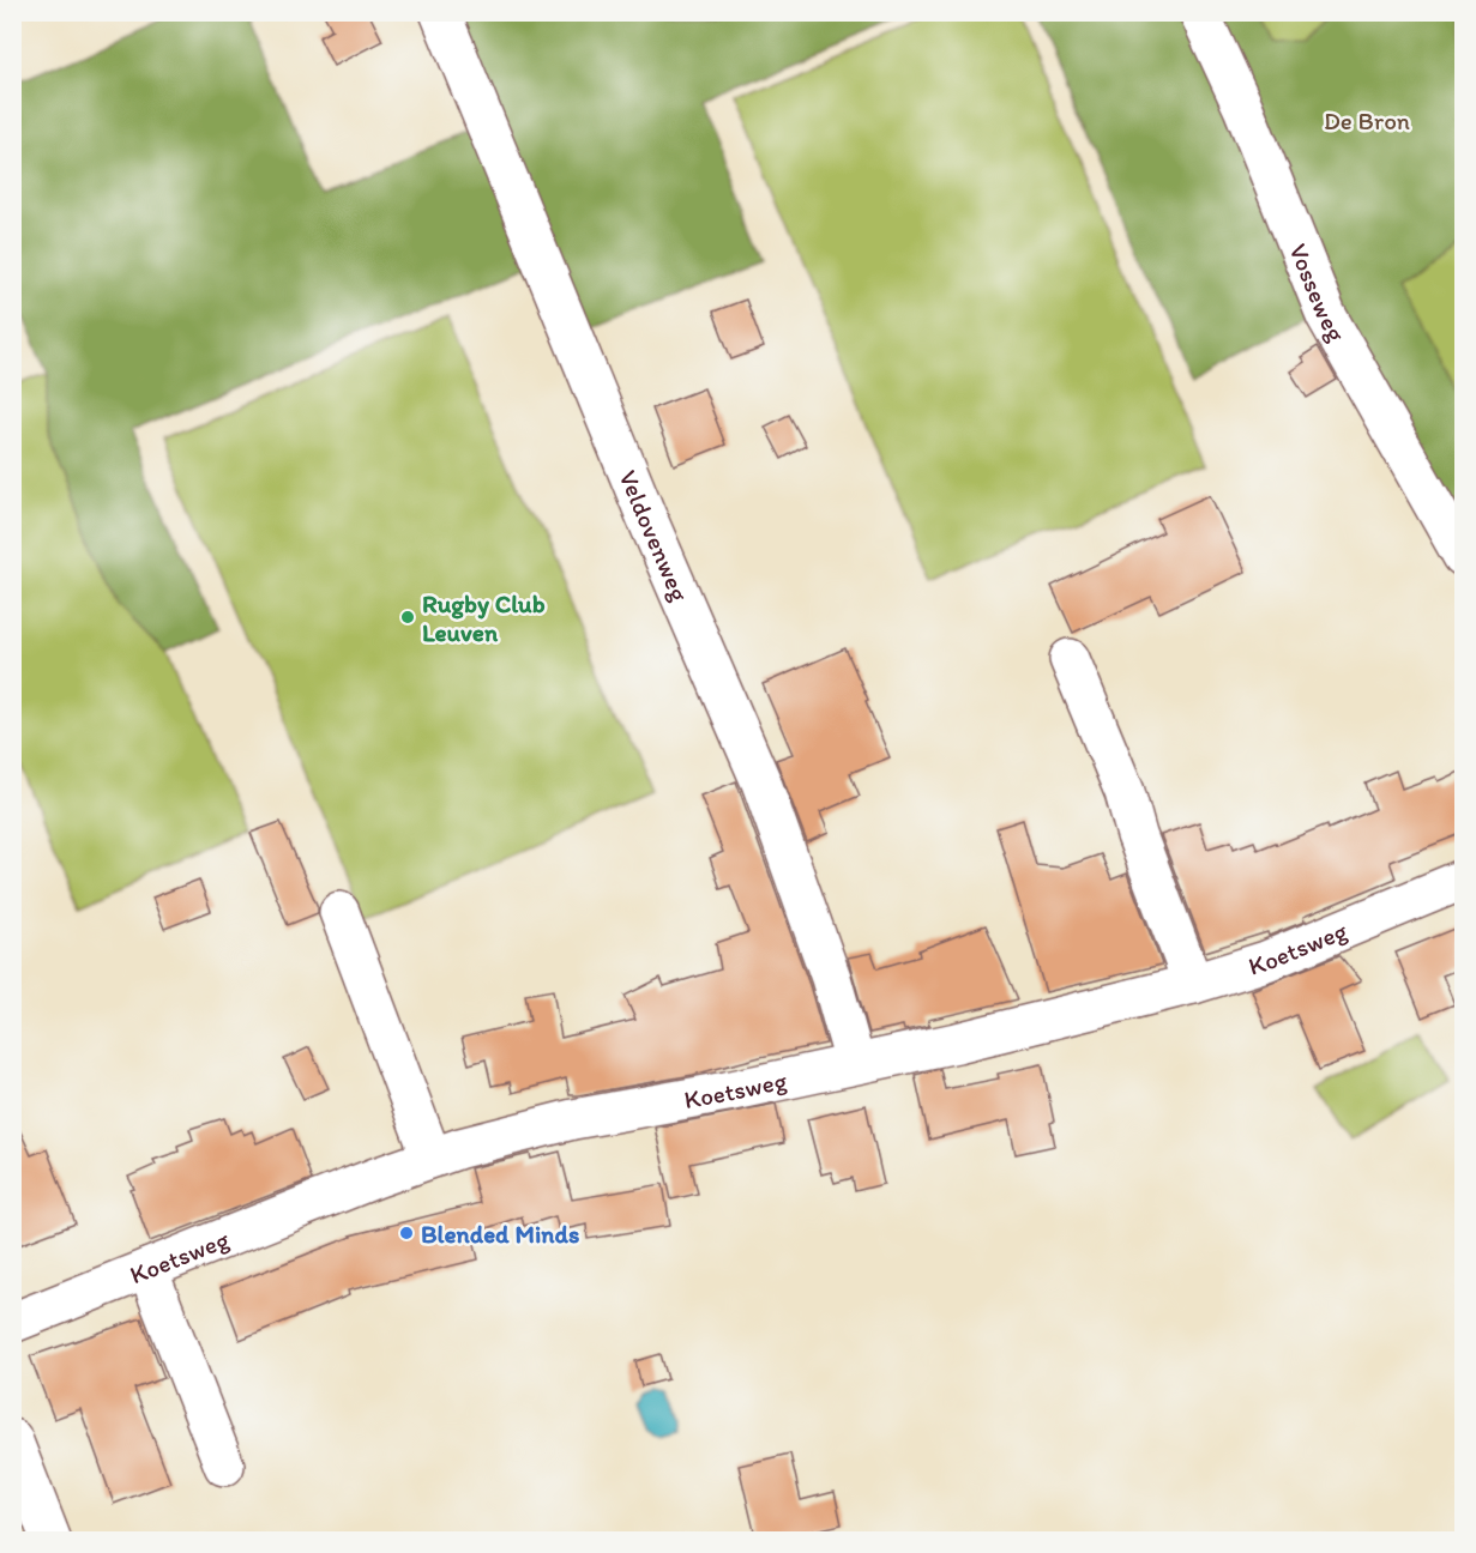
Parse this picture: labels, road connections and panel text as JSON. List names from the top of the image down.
{
  "streets": {
    "street": ["Vosseweg", "Veldovenweg", "Koetsweg"]
  },
  "crossings": [
    ["Veldovenweg", "Koetsweg"]
  ],
  "parks": ["De Bron"],
  "places": ["Rugby Club Leuven", "Blended Minds"]
}
